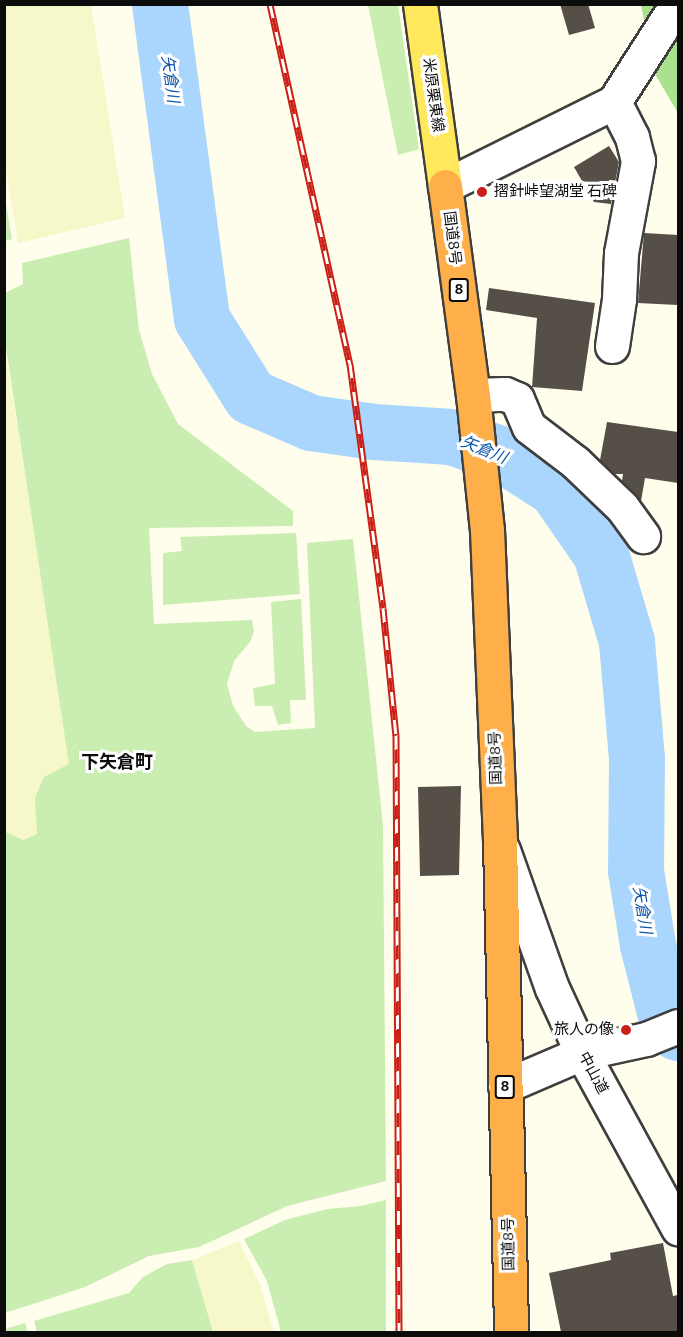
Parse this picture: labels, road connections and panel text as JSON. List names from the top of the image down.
{
  "streets": {
    "highway": ["国道8号", "8"],
    "main road": ["米原栗東線"],
    "street": ["中山道"]
  },
  "crossings": [
    ["米原栗東線", "国道8号"],
    ["国道8号", "中山道"]
  ],
  "districts": ["下矢倉町"],
  "water": ["矢倉川"],
  "places": ["摺針峠望湖堂 石碑", "旅人の像"]
}
